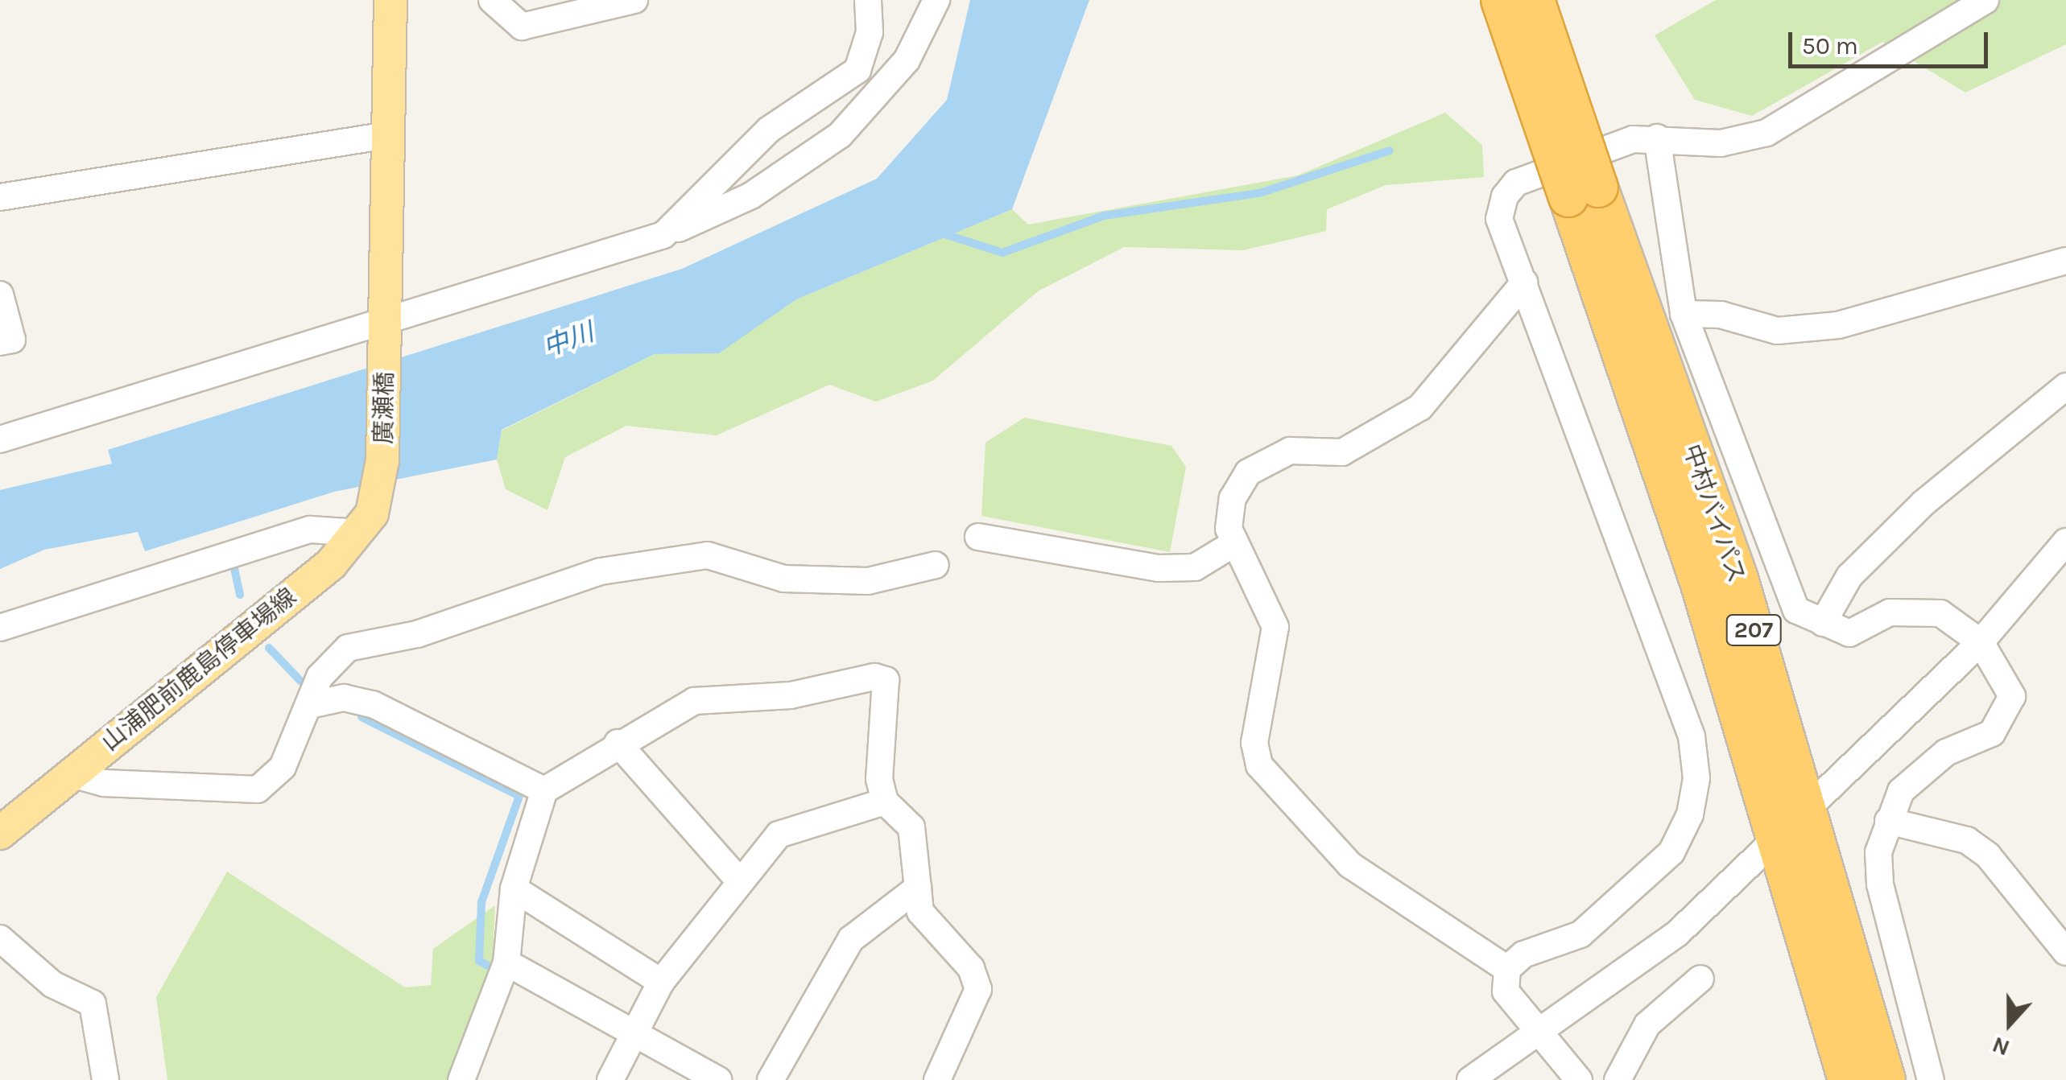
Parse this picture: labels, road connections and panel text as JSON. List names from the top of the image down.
{
  "streets": {
    "highway": ["中村バイパス", "207"],
    "main road": ["廣瀬橋", "山浦肥前鹿島停車場線"]
  },
  "crossings": [
    ["廣瀬橋", "山浦肥前鹿島停車場線"]
  ],
  "water": ["中川"],
  "scale_bar": "50 m",
  "north": "bottom"
}
